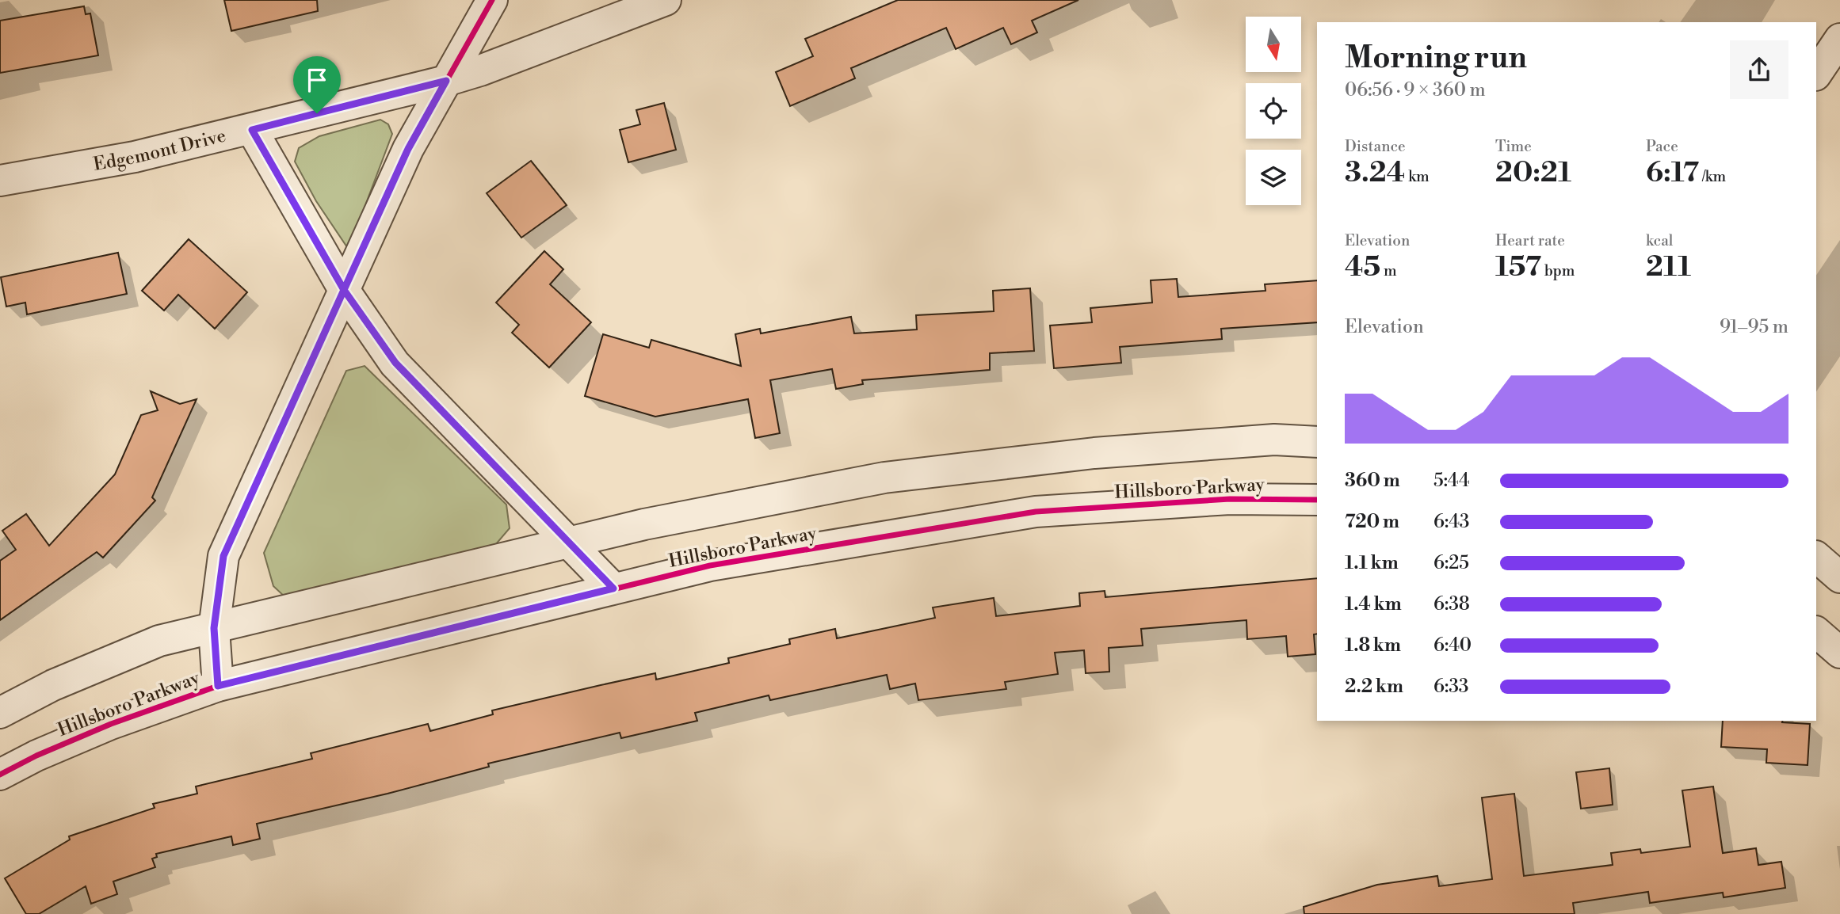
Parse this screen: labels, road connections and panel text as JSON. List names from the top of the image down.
{
  "streets": {
    "street": ["Edgemont Drive", "Hillsboro Parkway"]
  },
  "north": "bottom",
  "page": {
    "heading": ["Morning run", "06:56 · 9 × 360 m"],
    "stats": [
      ["Distance", "3.24 km"],
      ["Time", "20:21"],
      ["Pace", "6:17 /km"],
      ["Elevation", "45 m"],
      ["Heart rate", "157 bpm"],
      ["kcal", "211"]
    ],
    "chart": ["Elevation", "91–95 m"],
    "list": [
      {
        "name": "360 m",
        "note": "5:44"
      },
      {
        "name": "720 m",
        "note": "6:43"
      },
      {
        "name": "1.1 km",
        "note": "6:25"
      },
      {
        "name": "1.4 km",
        "note": "6:38"
      },
      {
        "name": "1.8 km",
        "note": "6:40"
      },
      {
        "name": "2.2 km",
        "note": "6:33"
      }
    ]
  }
}
